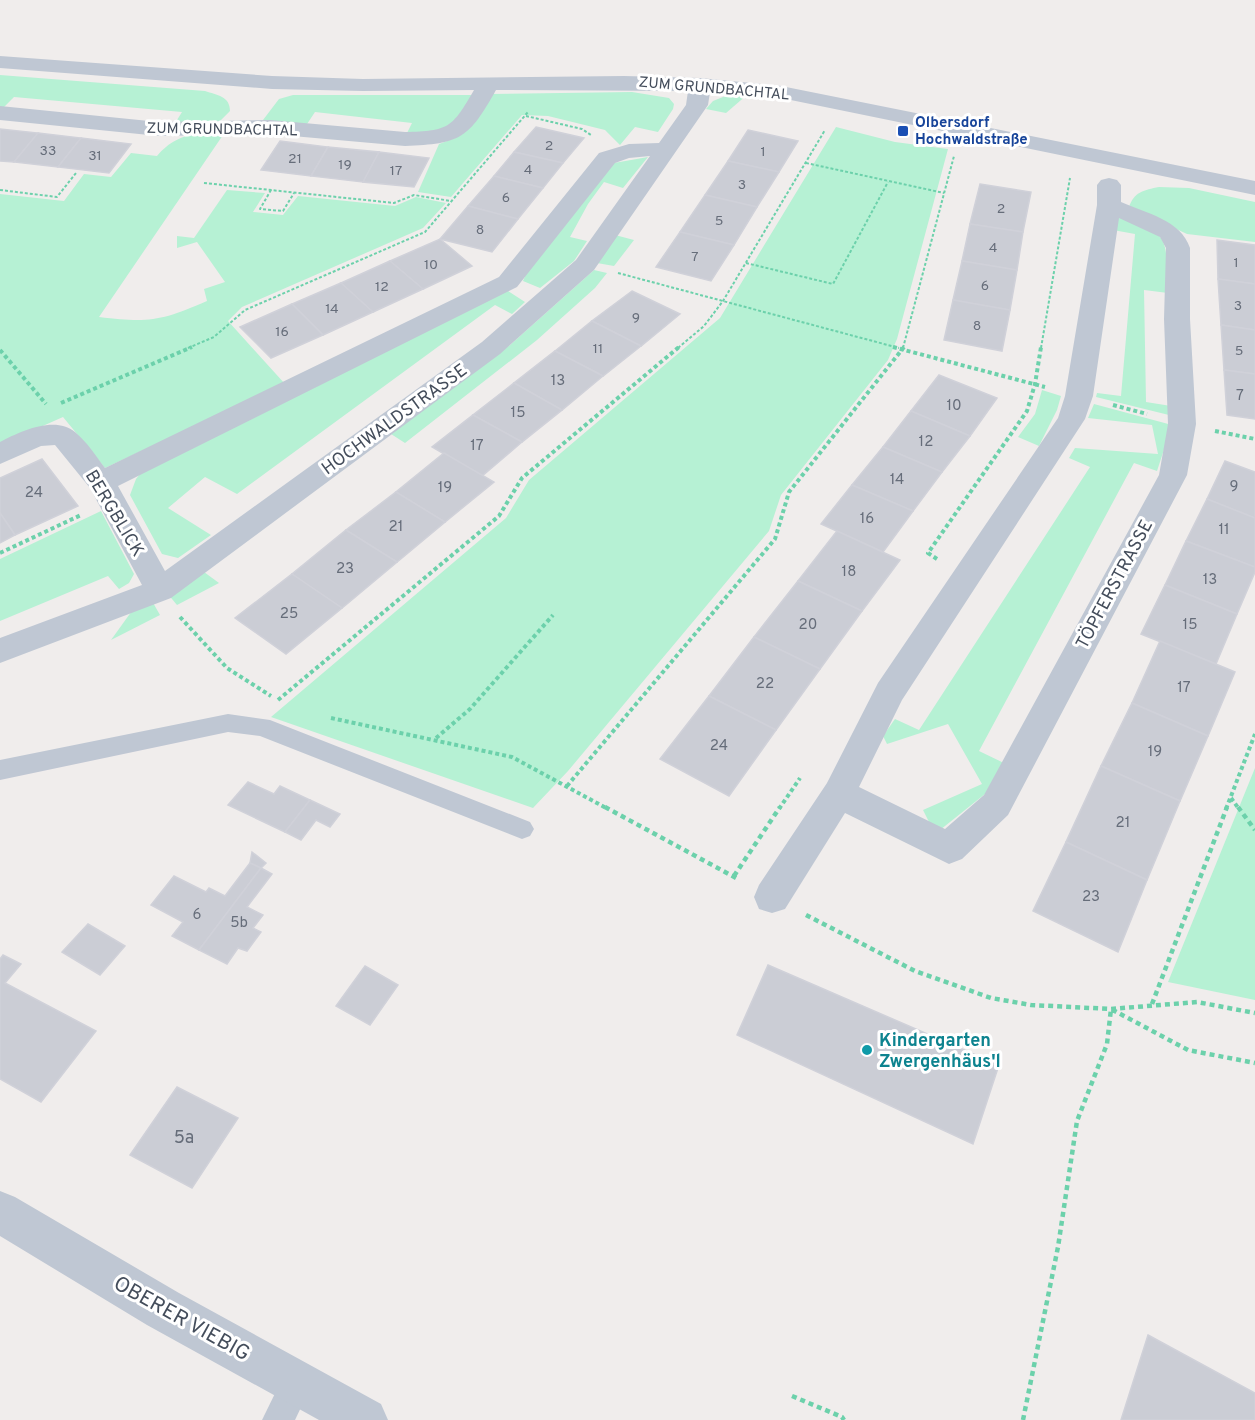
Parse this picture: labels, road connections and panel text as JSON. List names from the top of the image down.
{
  "streets": {
    "street": [
      "ZUM GRUNDBACHTAL",
      "HOCHWALDSTRASSE",
      "BERGBLICK",
      "TÖPFERSTRASSE",
      "OBERER VIEBIG"
    ]
  },
  "crossings": [
    ["ZUM GRUNDBACHTAL", "HOCHWALDSTRASSE"],
    ["HOCHWALDSTRASSE", "BERGBLICK"]
  ],
  "places": {
    "transit": ["Olbersdorf Hochwaldstraße"],
    "other": ["Kindergarten Zwergenhäus'l"]
  },
  "house_numbers": [
    "2",
    "33",
    "1",
    "31",
    "21",
    "19",
    "4",
    "17",
    "3",
    "6",
    "2",
    "5",
    "8",
    "4",
    "7",
    "1",
    "10",
    "6",
    "12",
    "3",
    "14",
    "9",
    "8",
    "16",
    "11",
    "5",
    "13",
    "7",
    "10",
    "15",
    "12",
    "17",
    "14",
    "9",
    "19",
    "24",
    "16",
    "21",
    "11",
    "23",
    "18",
    "13",
    "25",
    "20",
    "15",
    "22",
    "17",
    "24",
    "19",
    "21",
    "23",
    "6",
    "5b",
    "5a"
  ]
}
